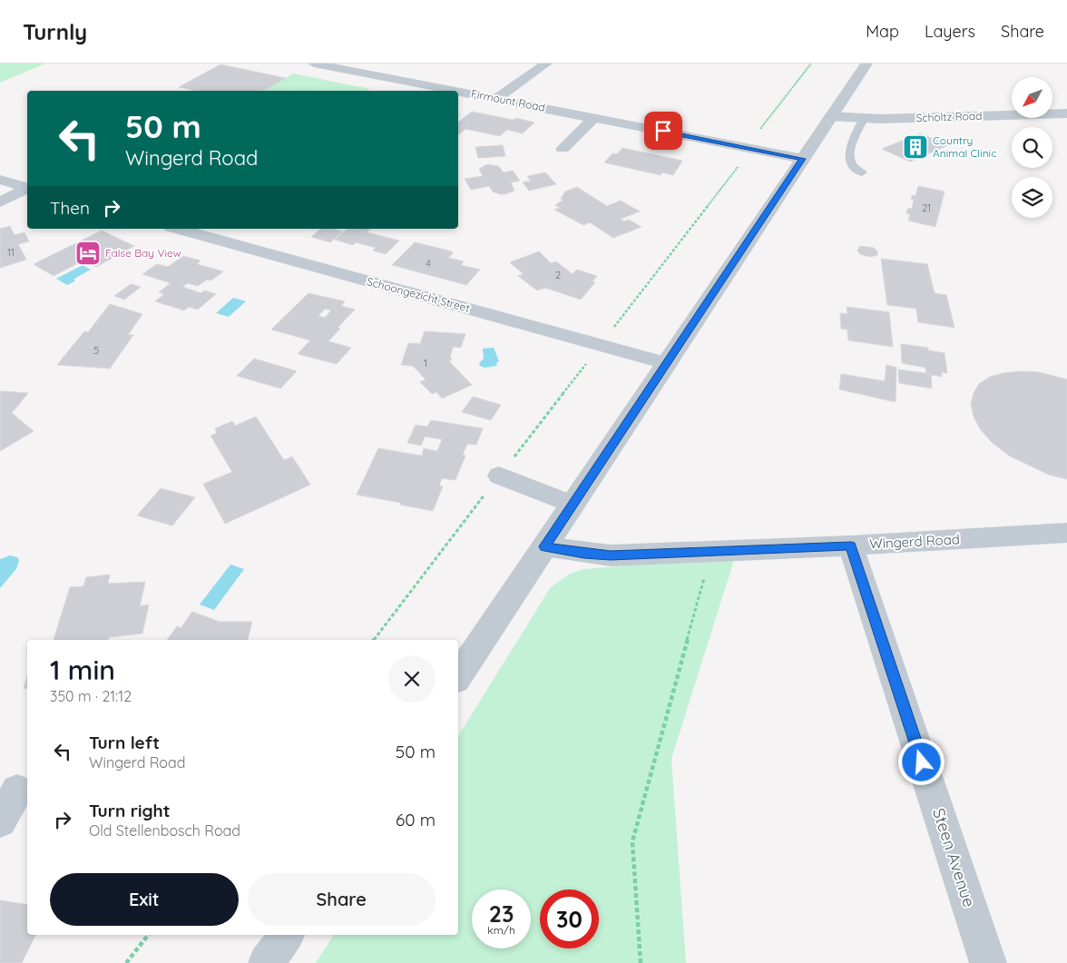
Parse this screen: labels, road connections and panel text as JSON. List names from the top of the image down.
{
  "streets": {
    "street": [
      "Firmount Road",
      "Scholtz Road",
      "Schoongezicht Street",
      "Wingerd Road",
      "Steen Avenue"
    ]
  },
  "crossings": [
    ["Wingerd Road", "Steen Avenue"]
  ],
  "places": {
    "building": ["Country Animal Clinic"],
    "hotel": ["False Bay View"]
  },
  "house_numbers": [
    "21",
    "11",
    "4",
    "2",
    "5",
    "1"
  ],
  "north": "bottom left",
  "page": {
    "header": "Turnly",
    "nav": ["Map", "Layers", "Share"],
    "turn": ["50 m", "Wingerd Road"],
    "then": "Then",
    "heading": ["1 min", "350 m · 21:12"],
    "list": [
      {
        "name": "Turn left",
        "note": "Wingerd Road",
        "value": "50 m"
      },
      {
        "name": "Turn right",
        "note": "Old Stellenbosch Road",
        "value": "60 m"
      }
    ],
    "buttons": ["Exit", "Share"],
    "speed": "23 km/h",
    "limit": "30"
  }
}
